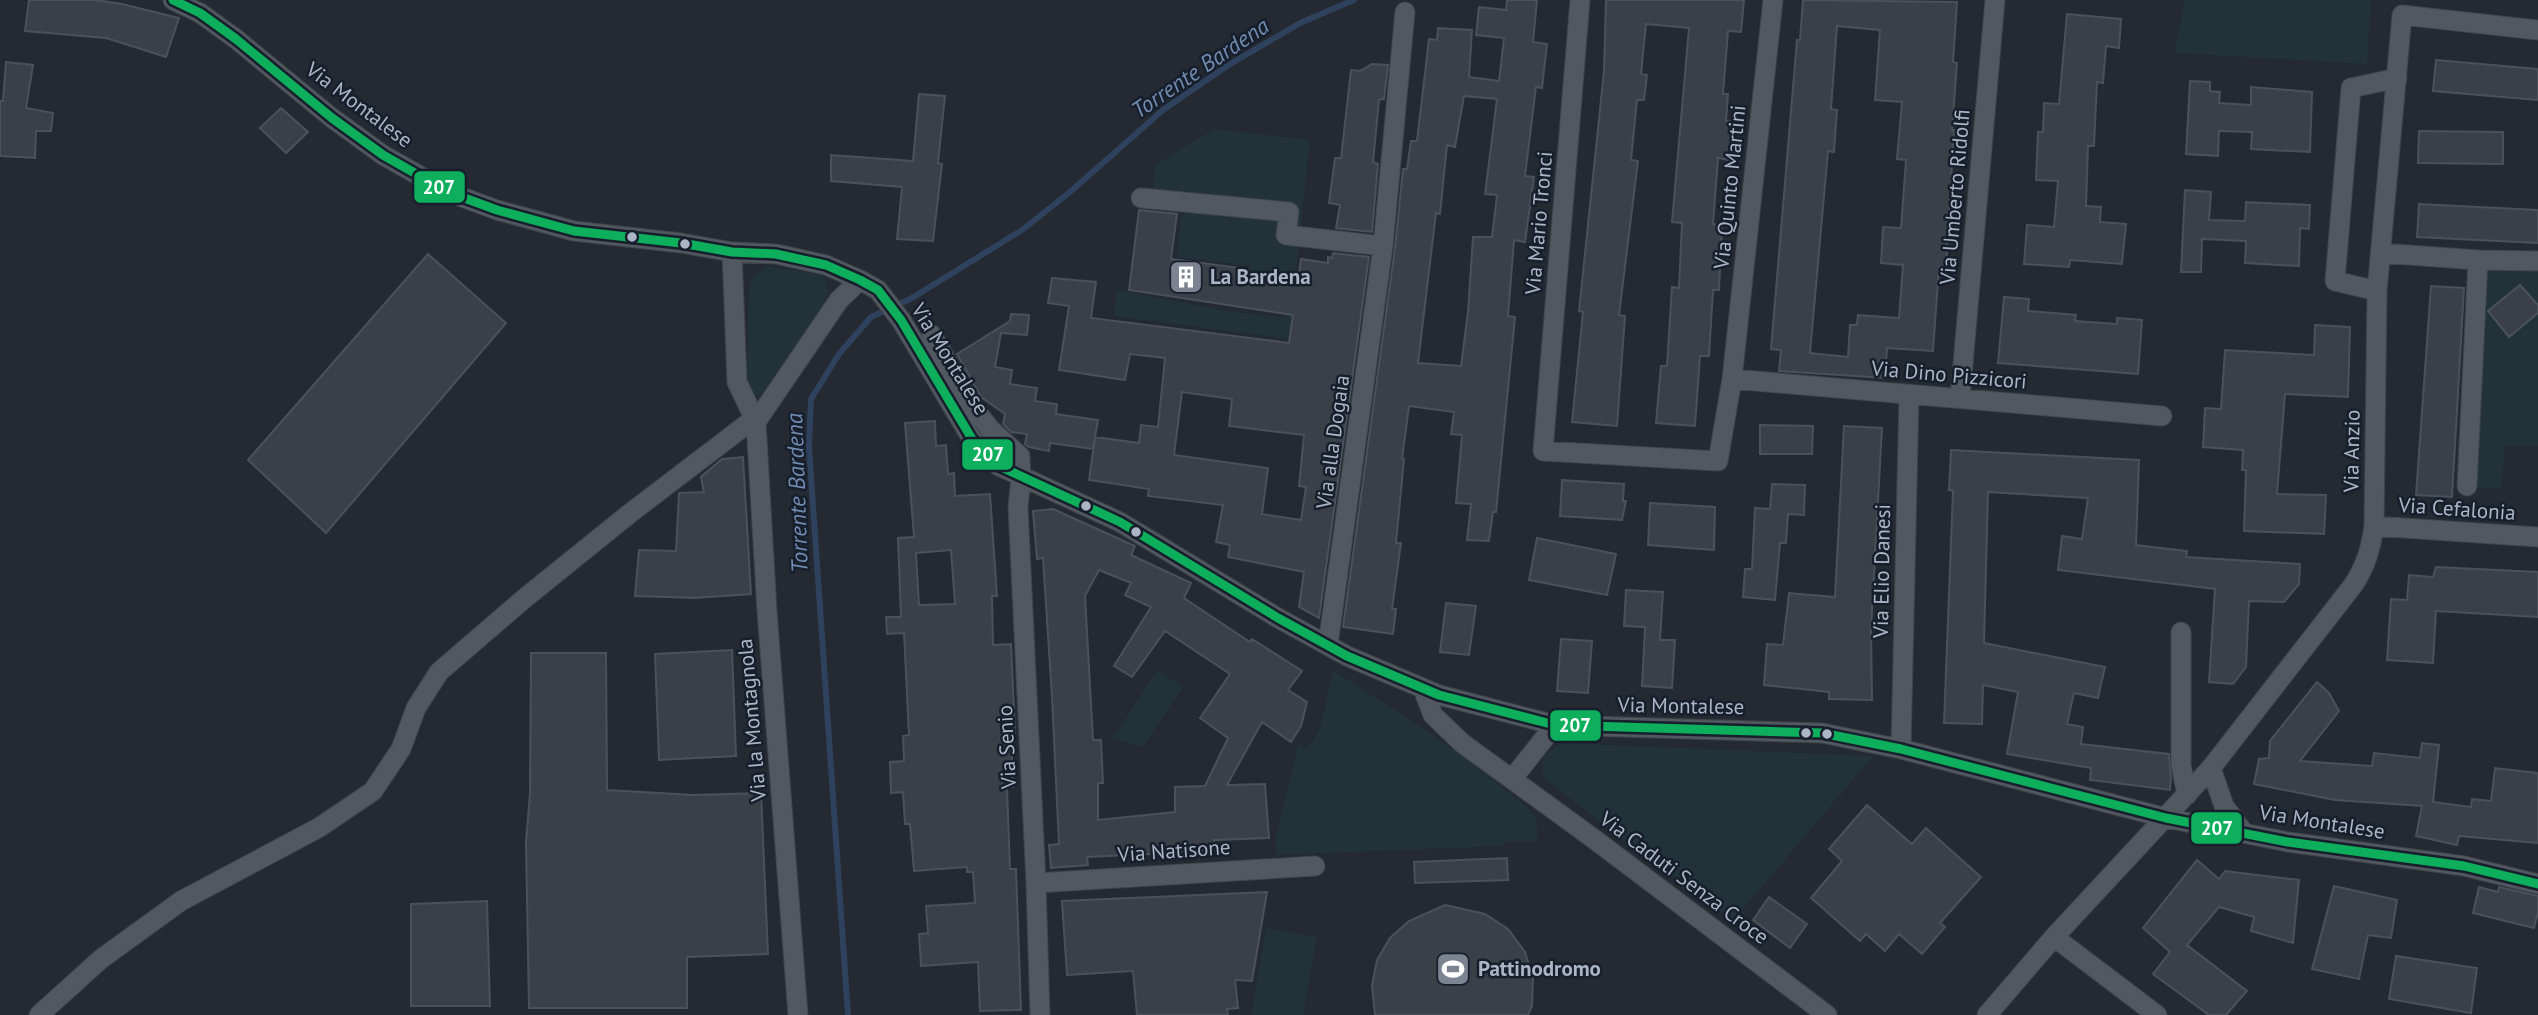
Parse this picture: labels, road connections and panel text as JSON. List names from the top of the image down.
{
  "streets": {
    "street": [
      "Via Montalese",
      "Via Quinto Martini",
      "Via Umberto Ridolfi",
      "Via Mario Tronci",
      "Via Dino Pizzicori",
      "Via alla Dogaia",
      "Via Anzio",
      "Via Cefalonia",
      "Via Elio Danesi",
      "Via la Montagnola",
      "Via Senio",
      "Via Natisone",
      "Via Caduti Senza Croce"
    ]
  },
  "crossings": [
    ["Via Montalese", "Via alla Dogaia"],
    ["Via Montalese", "Via Anzio"],
    ["Via Montalese", "Via Elio Danesi"],
    ["Via Montalese", "Via Senio"],
    ["Via Montalese", "Via Caduti Senza Croce"],
    ["Via Quinto Martini", "Via Mario Tronci"],
    ["Via Quinto Martini", "Via Dino Pizzicori"],
    ["Via Umberto Ridolfi", "Via Dino Pizzicori"],
    ["Via Dino Pizzicori", "Via Elio Danesi"],
    ["Via Anzio", "Via Cefalonia"],
    ["Via Senio", "Via Natisone"]
  ],
  "water": ["Torrente Bardena"],
  "places": {
    "building": ["La Bardena"],
    "sports": ["Pattinodromo"]
  },
  "lines": ["transit line 207"]
}
